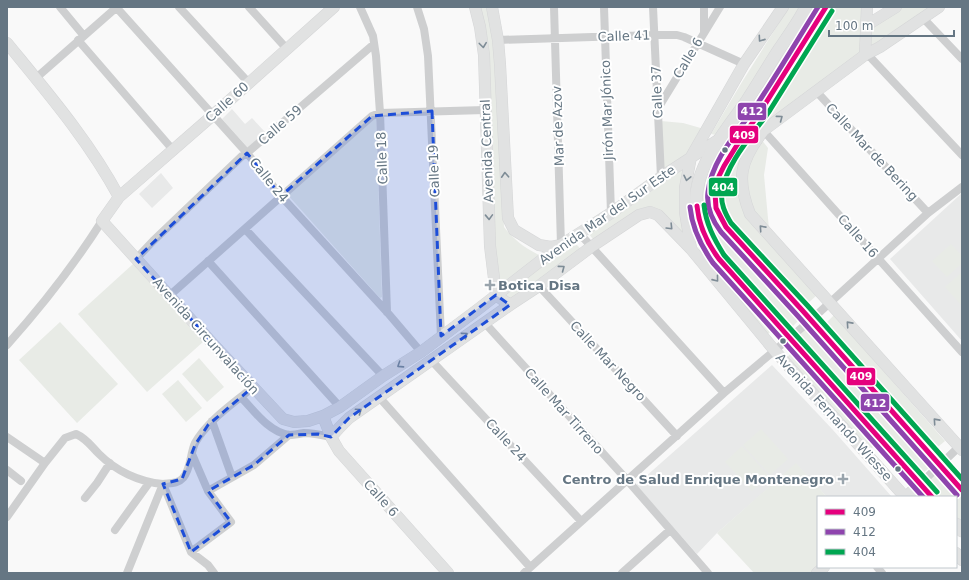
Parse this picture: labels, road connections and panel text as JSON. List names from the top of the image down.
{
  "streets": {
    "main road": [
      "Calle 6",
      "Calle 60",
      "Avenida Central",
      "Avenida Mar del Sur Este",
      "Avenida Circunvalación",
      "Avenida Fernando Wiesse"
    ],
    "street": [
      "Calle 41",
      "Calle 37",
      "Jirón Mar Jónico",
      "Calle 59",
      "Mar de Azov",
      "Calle Mar de Bering",
      "Calle 18",
      "Calle 19",
      "Calle 24",
      "Calle 16",
      "Calle Mar Negro",
      "Calle Mar Tirreno"
    ]
  },
  "crossings": [
    ["Calle 41", "Calle 6"],
    ["Calle 41", "Calle 37"],
    ["Calle 41", "Jirón Mar Jónico"],
    ["Calle 41", "Mar de Azov"],
    ["Calle 41", "Avenida Central"],
    ["Calle 6", "Calle 37"],
    ["Calle 6", "Avenida Mar del Sur Este"],
    ["Calle 6", "Avenida Circunvalación"],
    ["Calle 37", "Avenida Mar del Sur Este"],
    ["Calle 60", "Calle 24"],
    ["Calle 60", "Avenida Circunvalación"],
    ["Jirón Mar Jónico", "Avenida Mar del Sur Este"],
    ["Calle 59", "Calle 18"],
    ["Calle 59", "Calle 24"],
    ["Calle 59", "Avenida Circunvalación"],
    ["Mar de Azov", "Avenida Central"],
    ["Mar de Azov", "Avenida Mar del Sur Este"],
    ["Avenida Central", "Avenida Mar del Sur Este"],
    ["Calle 18", "Calle 24"],
    ["Calle 19", "Avenida Mar del Sur Este"],
    ["Calle 24", "Avenida Mar del Sur Este"],
    ["Avenida Mar del Sur Este", "Avenida Circunvalación"],
    ["Avenida Mar del Sur Este", "Calle Mar Negro"],
    ["Avenida Mar del Sur Este", "Calle Mar Tirreno"],
    ["Avenida Mar del Sur Este", "Avenida Fernando Wiesse"]
  ],
  "places": {
    "health": ["Botica Disa", "Centro de Salud Enrique Montenegro"]
  },
  "lines": ["transit line 409", "transit line 412", "transit line 404"],
  "legend": ["409", "412", "404"],
  "scale_bar": "100 m"
}
